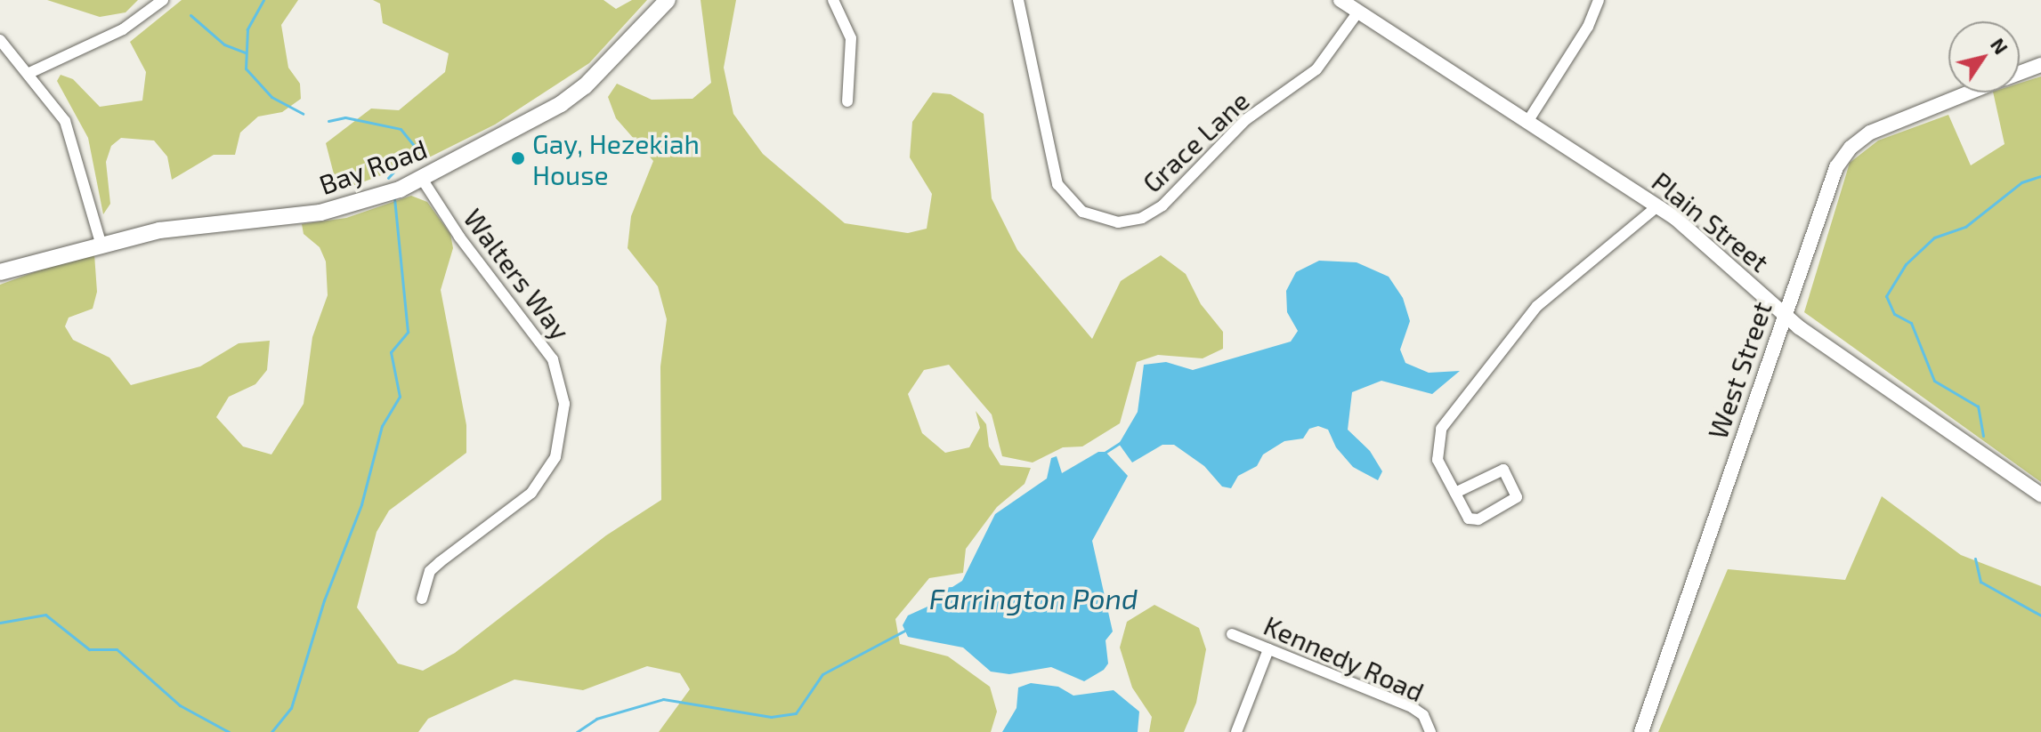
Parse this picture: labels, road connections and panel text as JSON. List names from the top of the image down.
{
  "streets": {
    "main road": ["Bay Road"],
    "street": [
      "Grace Lane",
      "Plain Street",
      "Walters Way",
      "West Street",
      "Kennedy Road"
    ]
  },
  "crossings": [
    ["Grace Lane", "Plain Street"],
    ["Bay Road", "Walters Way"],
    ["Plain Street", "West Street"]
  ],
  "water": ["Farrington Pond"],
  "places": ["Gay, Hezekiah House"],
  "north": "top right"
}
